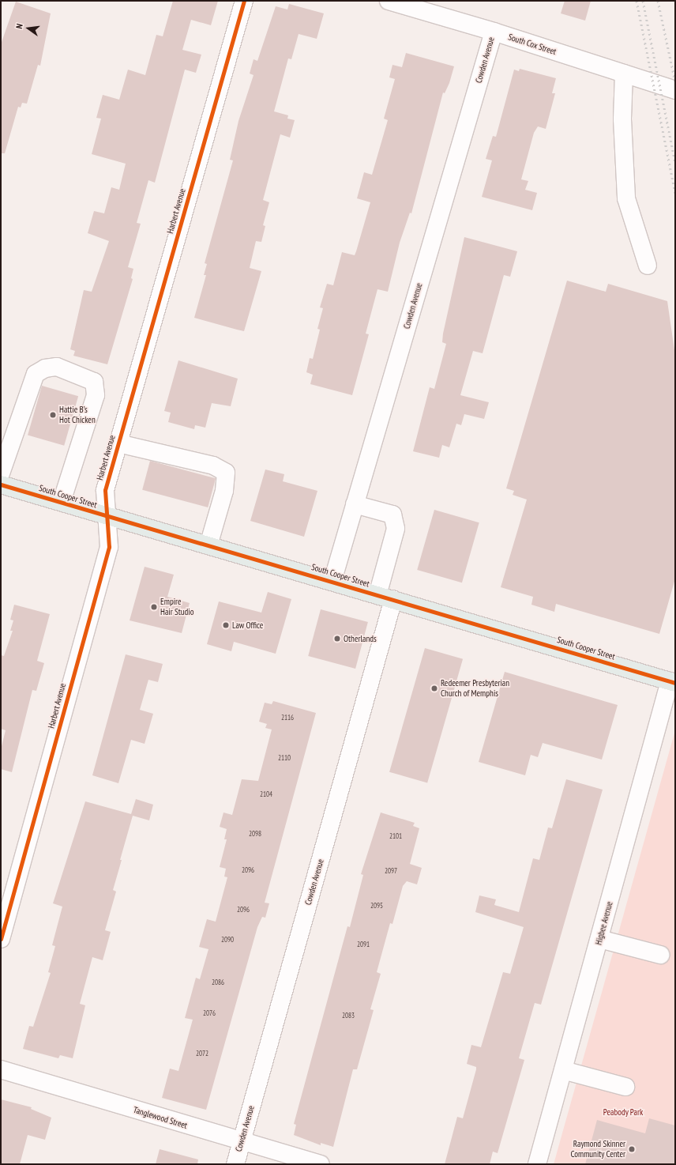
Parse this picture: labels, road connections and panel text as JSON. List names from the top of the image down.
{
  "streets": {
    "main road": ["South Cooper Street"],
    "street": [
      "South Cox Street",
      "Cowden Avenue",
      "Harbert Avenue",
      "Higbee Avenue",
      "Tanglewood Street"
    ]
  },
  "crossings": [
    ["South Cox Street", "Cowden Avenue"],
    ["Cowden Avenue", "South Cooper Street"],
    ["Cowden Avenue", "Tanglewood Street"],
    ["Harbert Avenue", "South Cooper Street"],
    ["South Cooper Street", "Higbee Avenue"]
  ],
  "parks": ["Peabody Park"],
  "places": [
    "Hattie B’s Hot Chicken",
    "Empire Hair Studio",
    "Law Office",
    "Otherlands",
    "Redeemer Presbyterian Church of Memphis",
    "Raymond Skinner Community Center"
  ],
  "house_numbers": [
    "2116",
    "2110",
    "2104",
    "2098",
    "2101",
    "2096",
    "2097",
    "2095",
    "2096",
    "2090",
    "2091",
    "2086",
    "2076",
    "2083",
    "2072"
  ],
  "north": "left"
}
